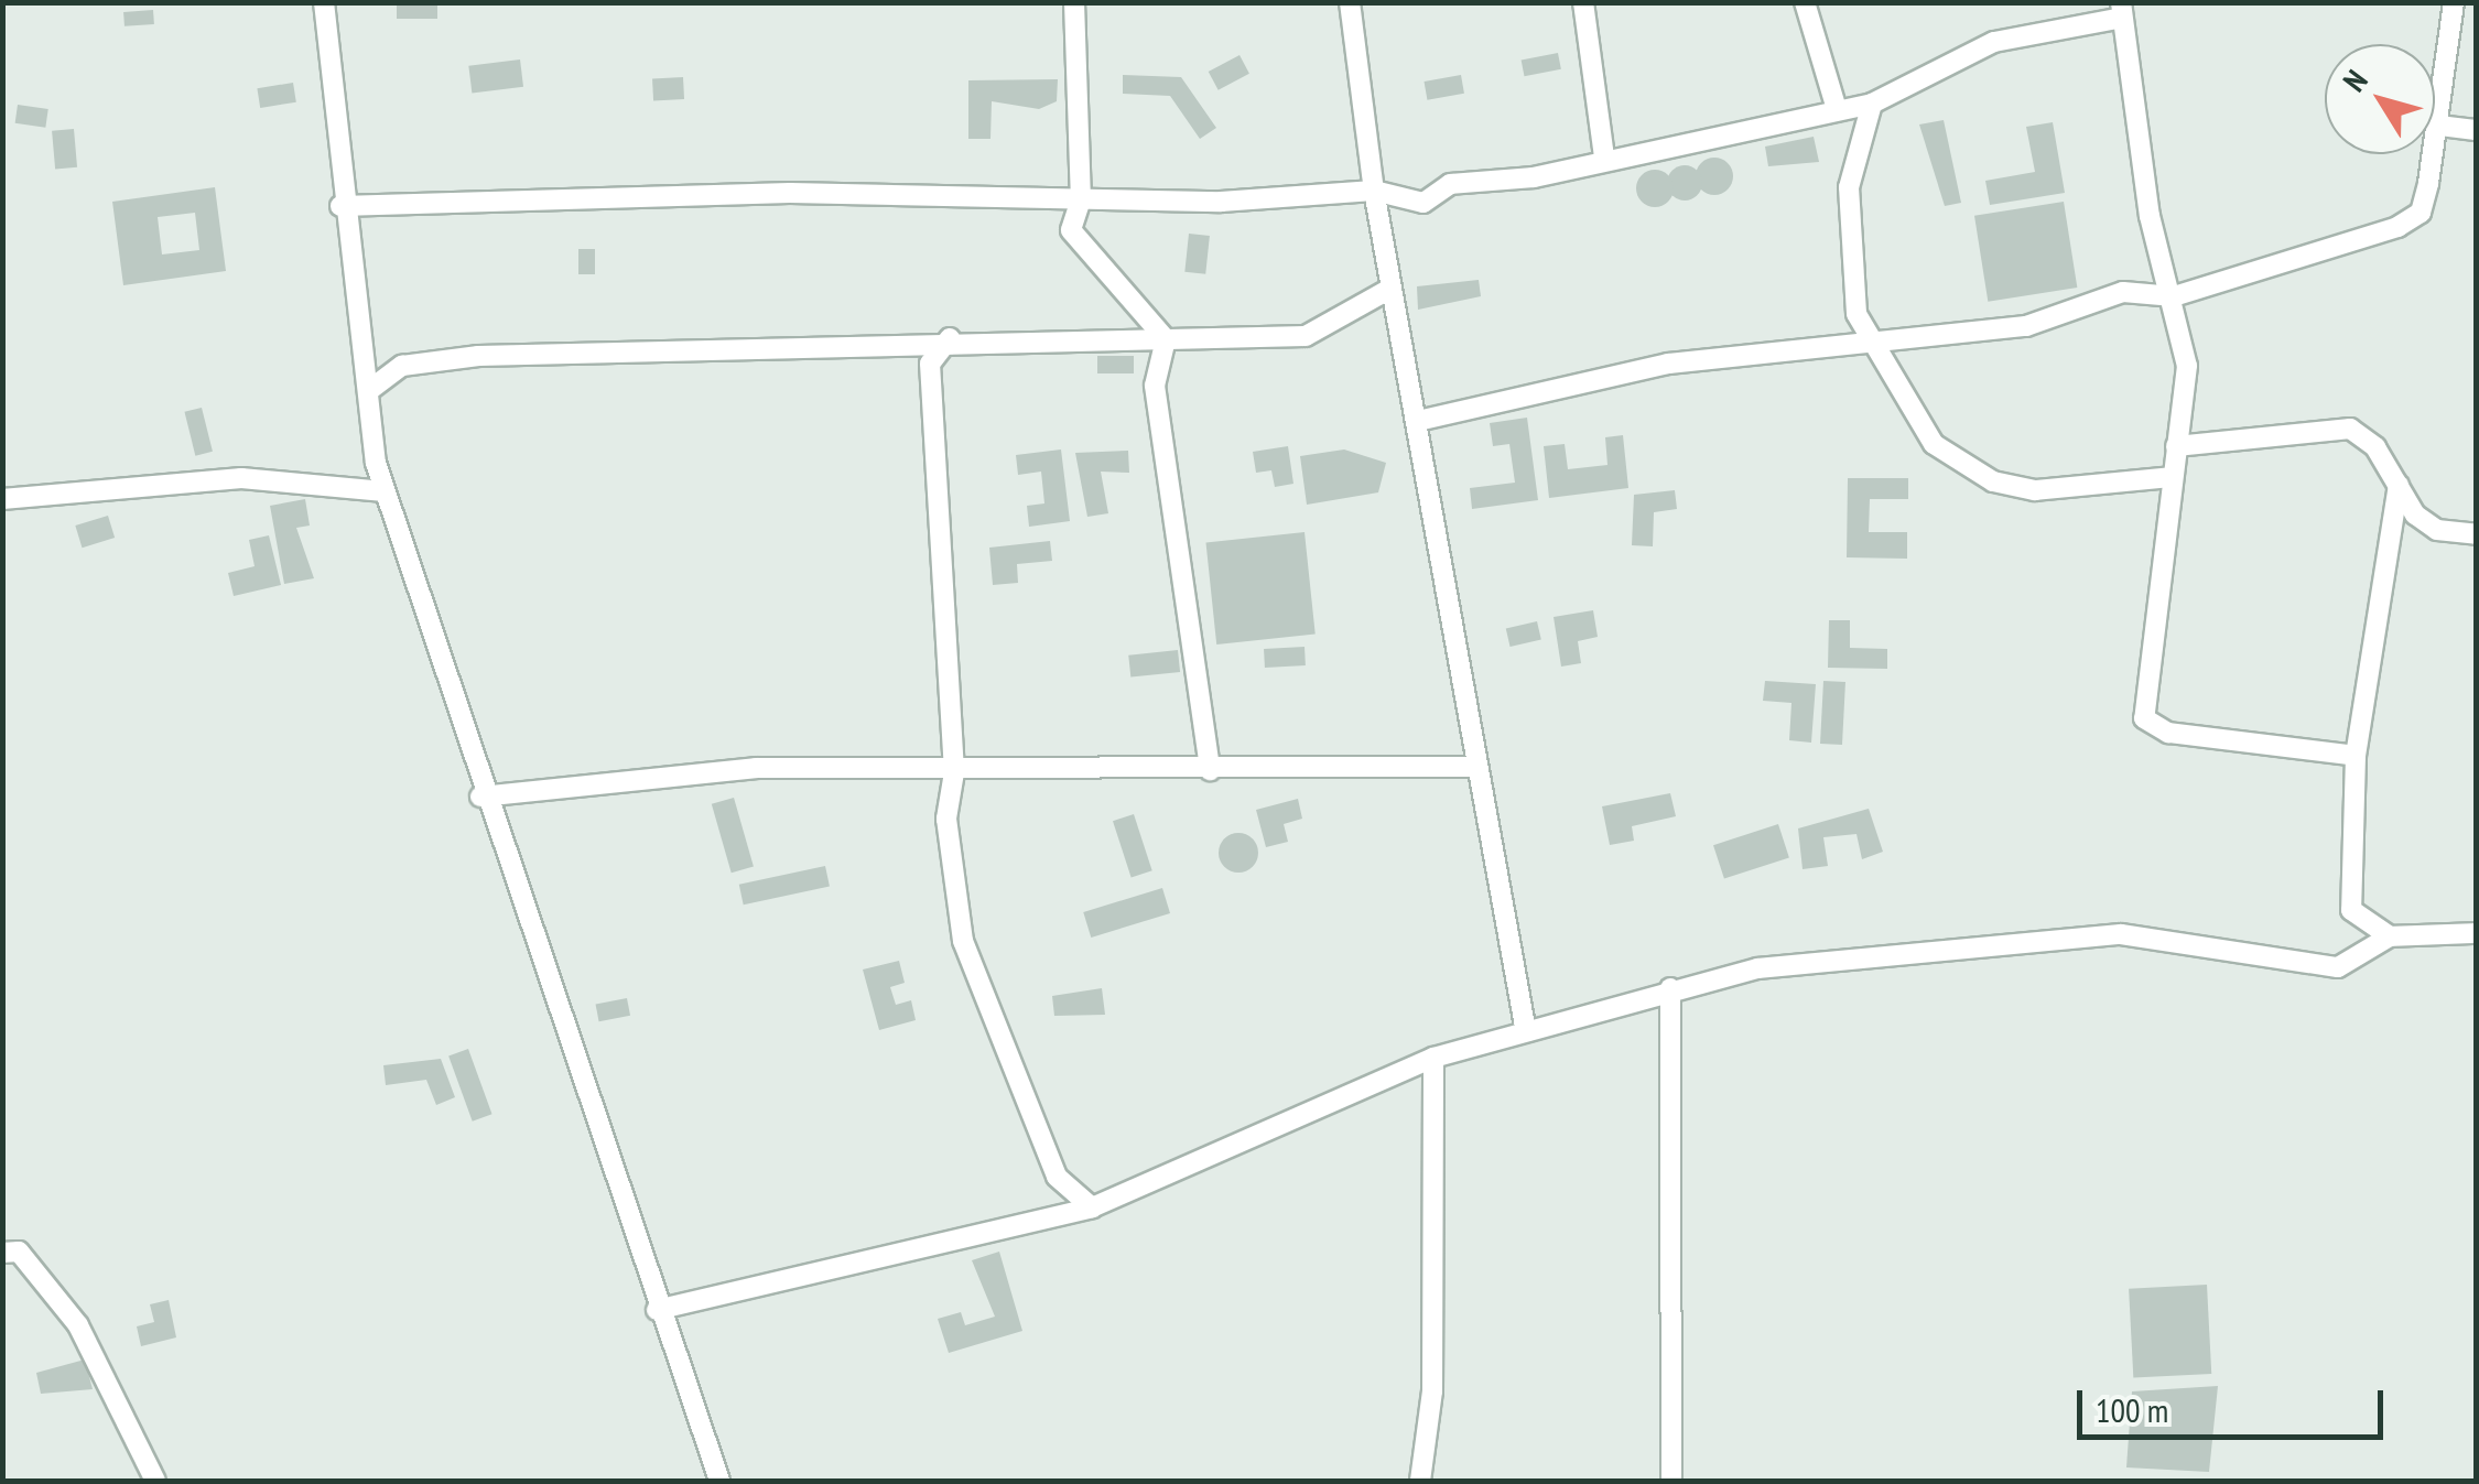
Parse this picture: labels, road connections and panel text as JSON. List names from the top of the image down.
{
  "scale_bar": "100 m",
  "north": "top left"
}
